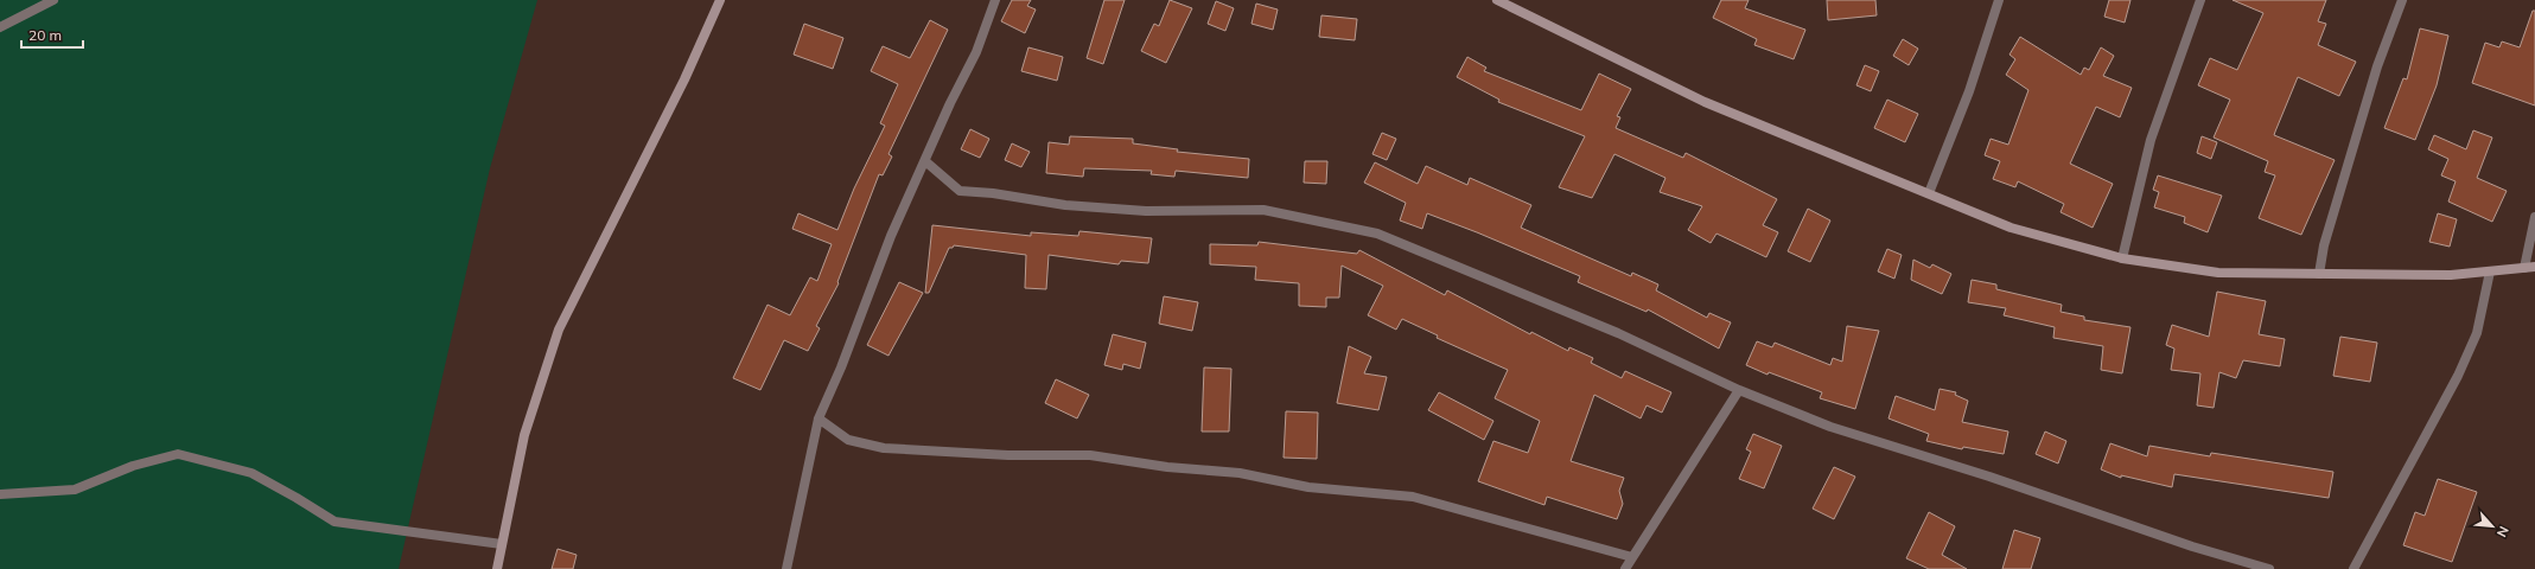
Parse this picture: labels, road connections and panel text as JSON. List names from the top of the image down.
{
  "scale_bar": "20 m",
  "north": "bottom right"
}
